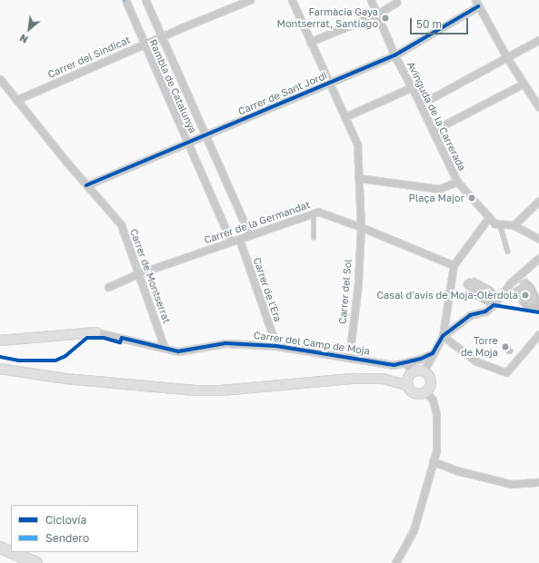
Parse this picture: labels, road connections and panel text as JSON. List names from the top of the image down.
{
  "streets": {
    "street": [
      "Carrer del Sindicat",
      "Rambla de Catalunya",
      "Carrer de Sant Jordi",
      "Avinguda de la Carrerada",
      "Carrer de la Germandat",
      "Carrer de Montserrat",
      "Carrer de l'Era",
      "Carrer del Sol",
      "Carrer del Camp de Moja"
    ]
  },
  "crossings": [
    ["Carrer del Sindicat", "Rambla de Catalunya"],
    ["Carrer del Sindicat", "Carrer de Montserrat"],
    ["Rambla de Catalunya", "Carrer de Sant Jordi"],
    ["Rambla de Catalunya", "Carrer de la Germandat"],
    ["Carrer de Sant Jordi", "Avinguda de la Carrerada"],
    ["Carrer de Sant Jordi", "Carrer de Montserrat"],
    ["Carrer de Sant Jordi", "Carrer del Sol"],
    ["Carrer de la Germandat", "Carrer de Montserrat"],
    ["Carrer de la Germandat", "Carrer de l'Era"],
    ["Carrer de la Germandat", "Carrer del Sol"],
    ["Carrer de Montserrat", "Carrer del Camp de Moja"],
    ["Carrer de l'Era", "Carrer del Camp de Moja"],
    ["Carrer del Sol", "Carrer del Camp de Moja"]
  ],
  "places": [
    "Farmàcia Gaya Montserrat, Santiago",
    "Plaça Major",
    "Casal d'avis de Moja-Olèrdola",
    "Torre de Moja"
  ],
  "legend": ["Ciclovía", "Sendero"],
  "scale_bar": "50 m",
  "north": "bottom left"
}
